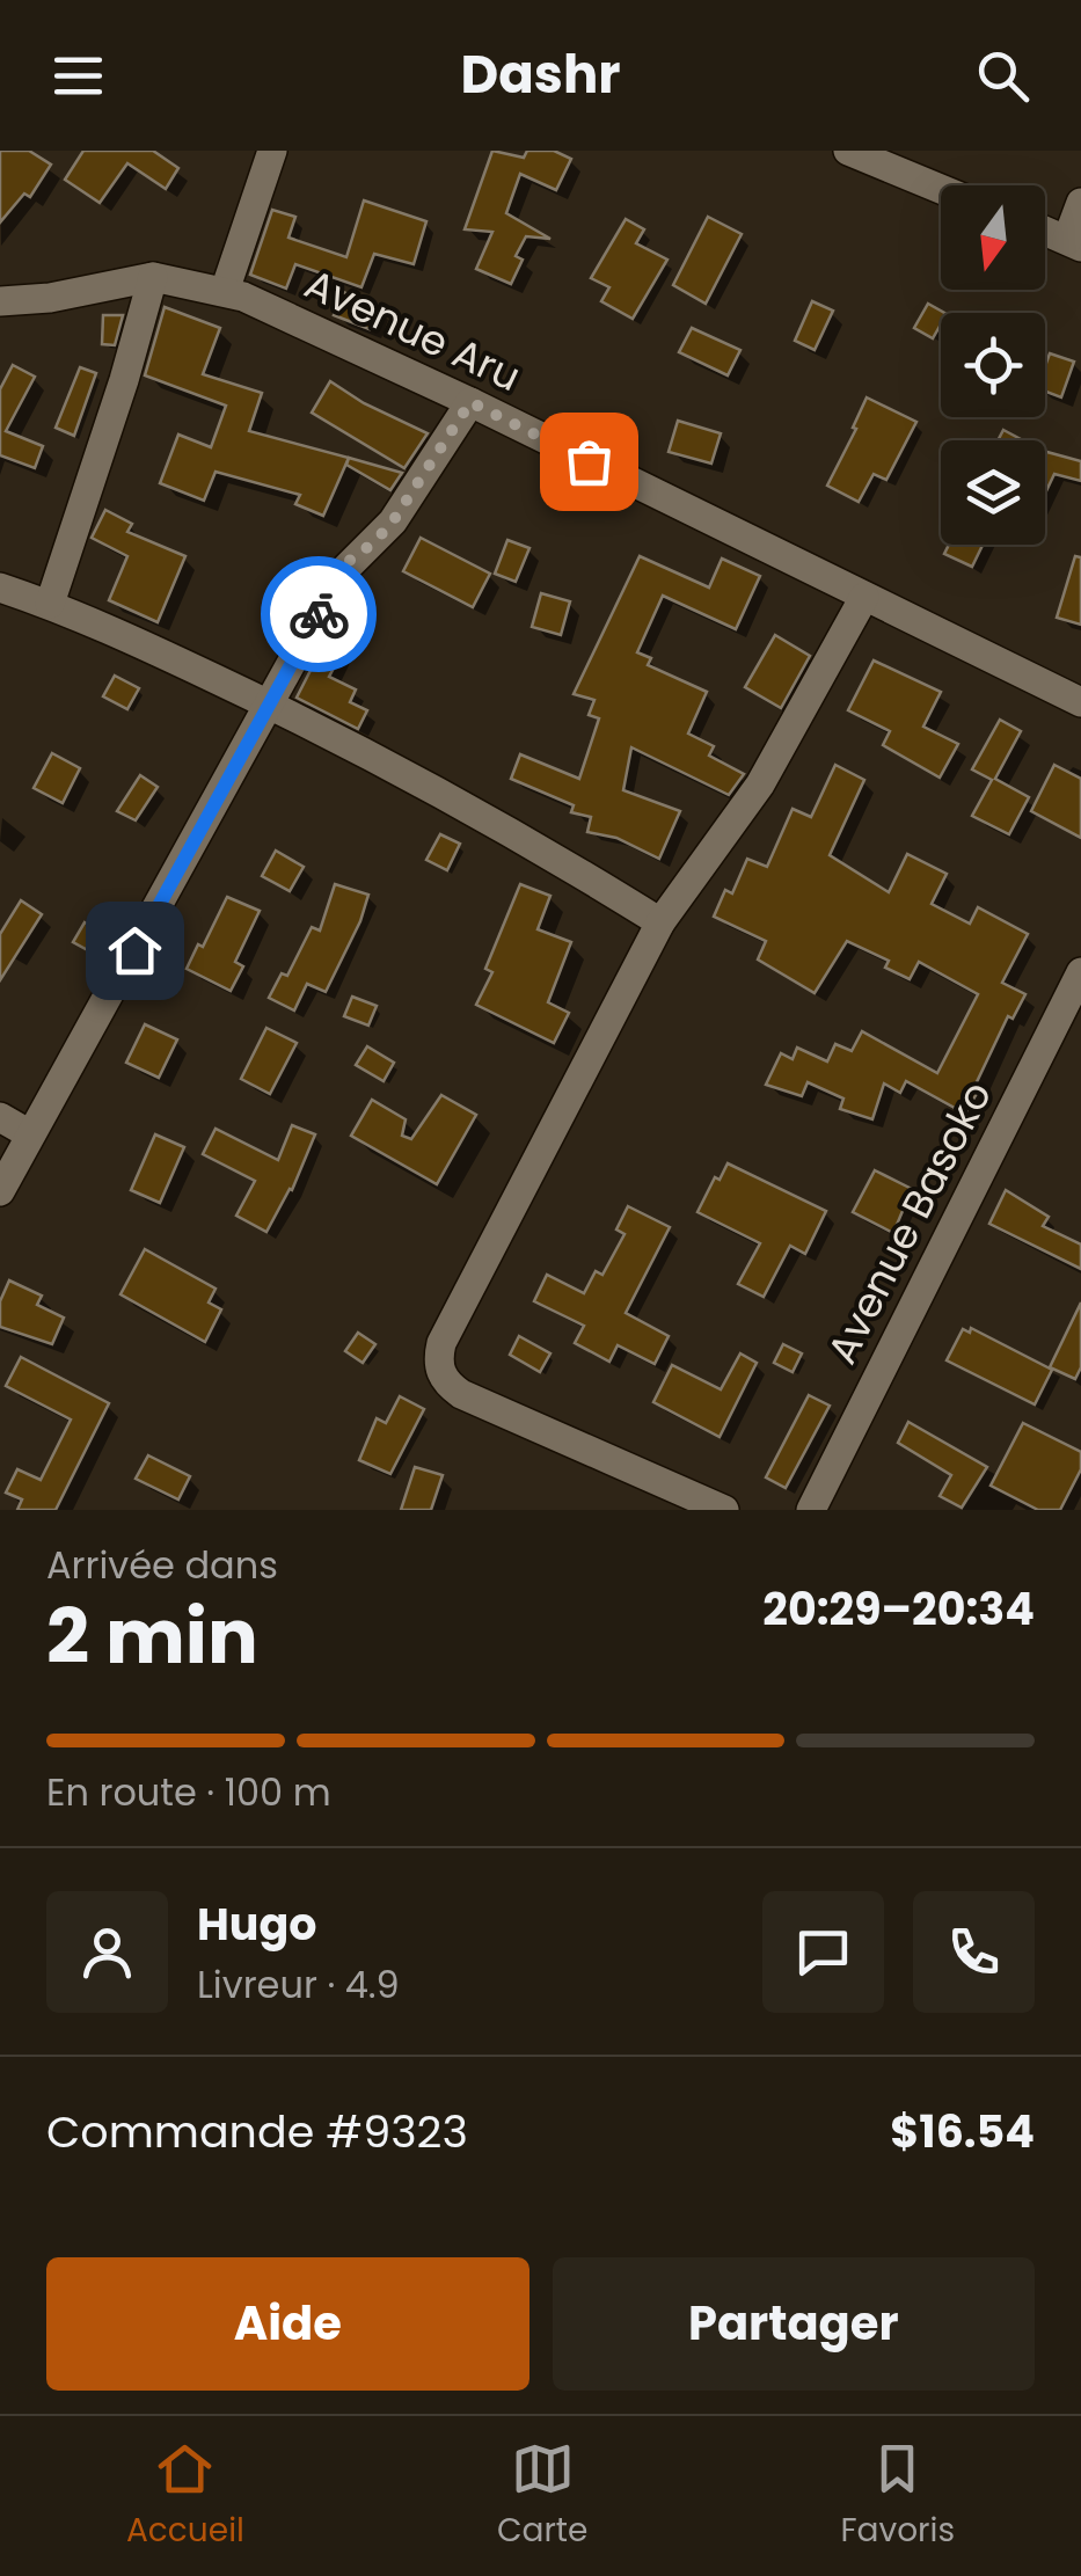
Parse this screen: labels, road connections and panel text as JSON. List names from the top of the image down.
{
  "streets": {
    "street": ["Avenue Aru", "Avenue Basoko"]
  },
  "north": "bottom",
  "page": {
    "header": "Dashr",
    "heading": ["2 min", "Arrivée dans", "20:29–20:34"],
    "panel": [
      "Hugo",
      "Livreur · 4.9",
      "Commande #9323",
      "$16.54"
    ],
    "bar": "En route · 100 m",
    "buttons": ["Aide", "Partager"],
    "tabs": ["Accueil", "Carte", "Favoris"]
  }
}
